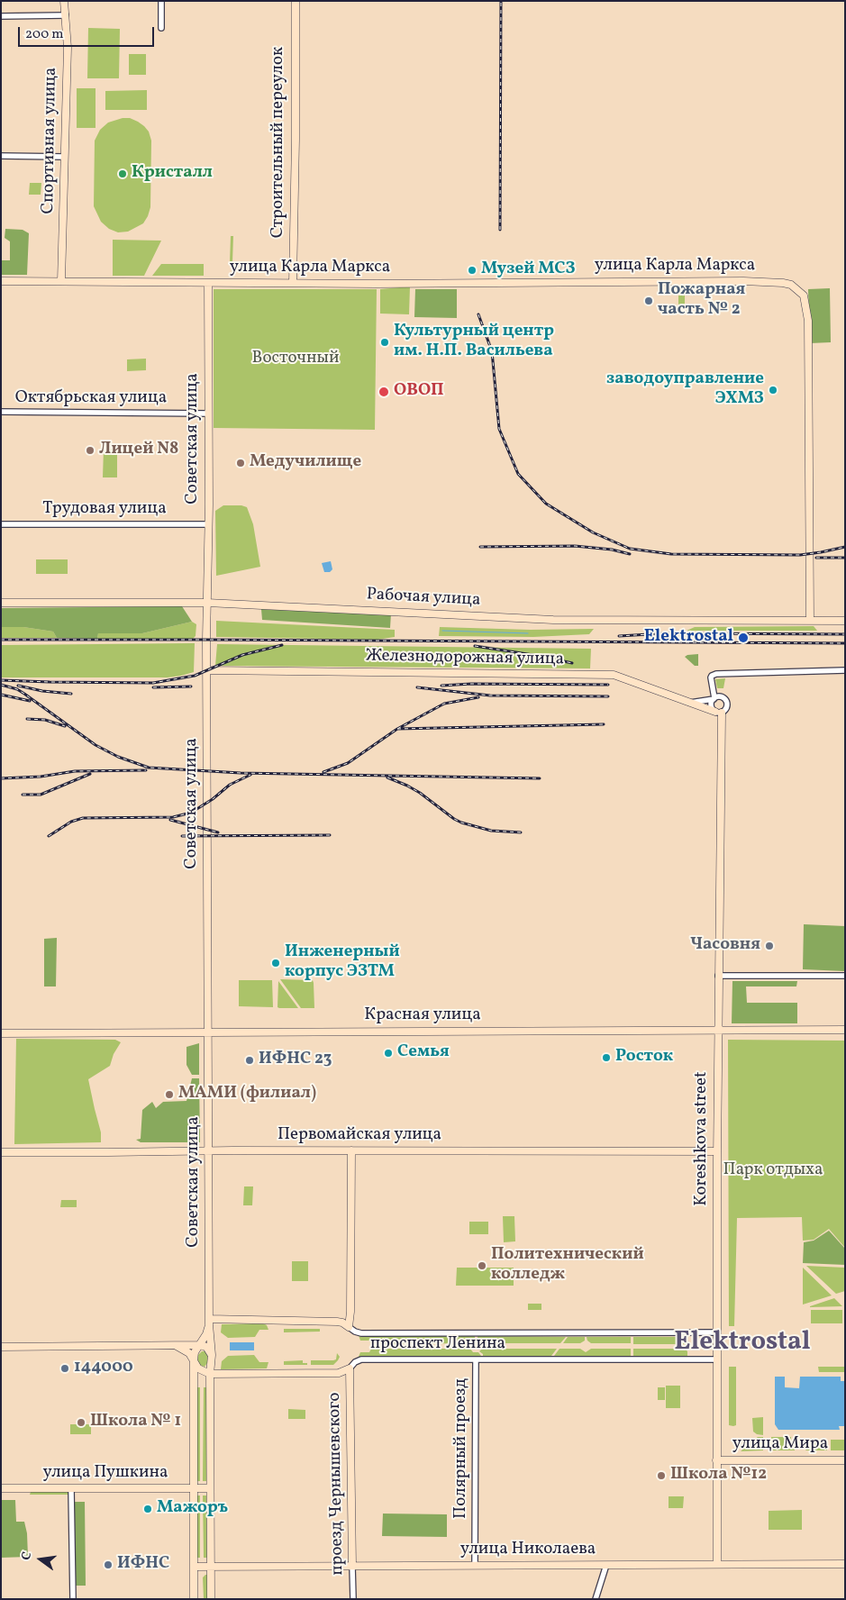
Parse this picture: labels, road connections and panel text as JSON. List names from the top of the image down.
{
  "streets": {
    "main road": [
      "Спортивная улица",
      "Строительный переулок",
      "улица Карла Маркса",
      "Советская улица",
      "Рабочая улица",
      "Железнодорожная улица",
      "Красная улица",
      "Первомайская улица",
      "Koreshkova street",
      "проспект Ленина",
      "улица Мира",
      "улица Пушкина",
      "проезд Чернышевского",
      "улица Николаева"
    ],
    "street": ["Октябрьская улица", "Трудовая улица", "Полярный проезд"]
  },
  "crossings": [
    ["Спортивная улица", "улица Карла Маркса"],
    ["Строительный переулок", "улица Карла Маркса"],
    ["улица Карла Маркса", "Советская улица"],
    ["улица Карла Маркса", "Рабочая улица"],
    ["Октябрьская улица", "Советская улица"],
    ["Советская улица", "Трудовая улица"],
    ["Советская улица", "Рабочая улица"],
    ["Советская улица", "Железнодорожная улица"],
    ["Советская улица", "Красная улица"],
    ["Советская улица", "Первомайская улица"],
    ["Советская улица", "проспект Ленина"],
    ["Советская улица", "улица Пушкина"],
    ["Советская улица", "улица Николаева"],
    ["Железнодорожная улица", "Koreshkova street"],
    ["Красная улица", "Koreshkova street"],
    ["Первомайская улица", "Koreshkova street"],
    ["Koreshkova street", "проспект Ленина"],
    ["Koreshkova street", "улица Мира"],
    ["Koreshkova street", "улица Николаева"],
    ["проспект Ленина", "Полярный проезд"],
    ["проспект Ленина", "проезд Чернышевского"],
    ["Полярный проезд", "улица Николаева"],
    ["проезд Чернышевского", "улица Николаева"]
  ],
  "districts": ["Elektrostal"],
  "parks": ["Восточный", "Парк отдыха"],
  "places": [
    "Кристалл",
    "Музей МСЗ",
    "Пожарная часть № 2",
    "Культурный центр им. Н.П. Васильева",
    "заводоуправление ЭХМЗ",
    "ОВОП",
    "Лицей N8",
    "Медучилище",
    "Elektrostal",
    "Часовня",
    "Инженерный корпус ЭЗТМ",
    "Семья",
    "Росток",
    "ИФНС 23",
    "МАМИ (филиал)",
    "Политехнический колледж",
    "144000",
    "Школа № 1",
    "Школа №12",
    "Мажоръ",
    "ИФНС"
  ],
  "scale_bar": "200 m",
  "north": "left"
}
